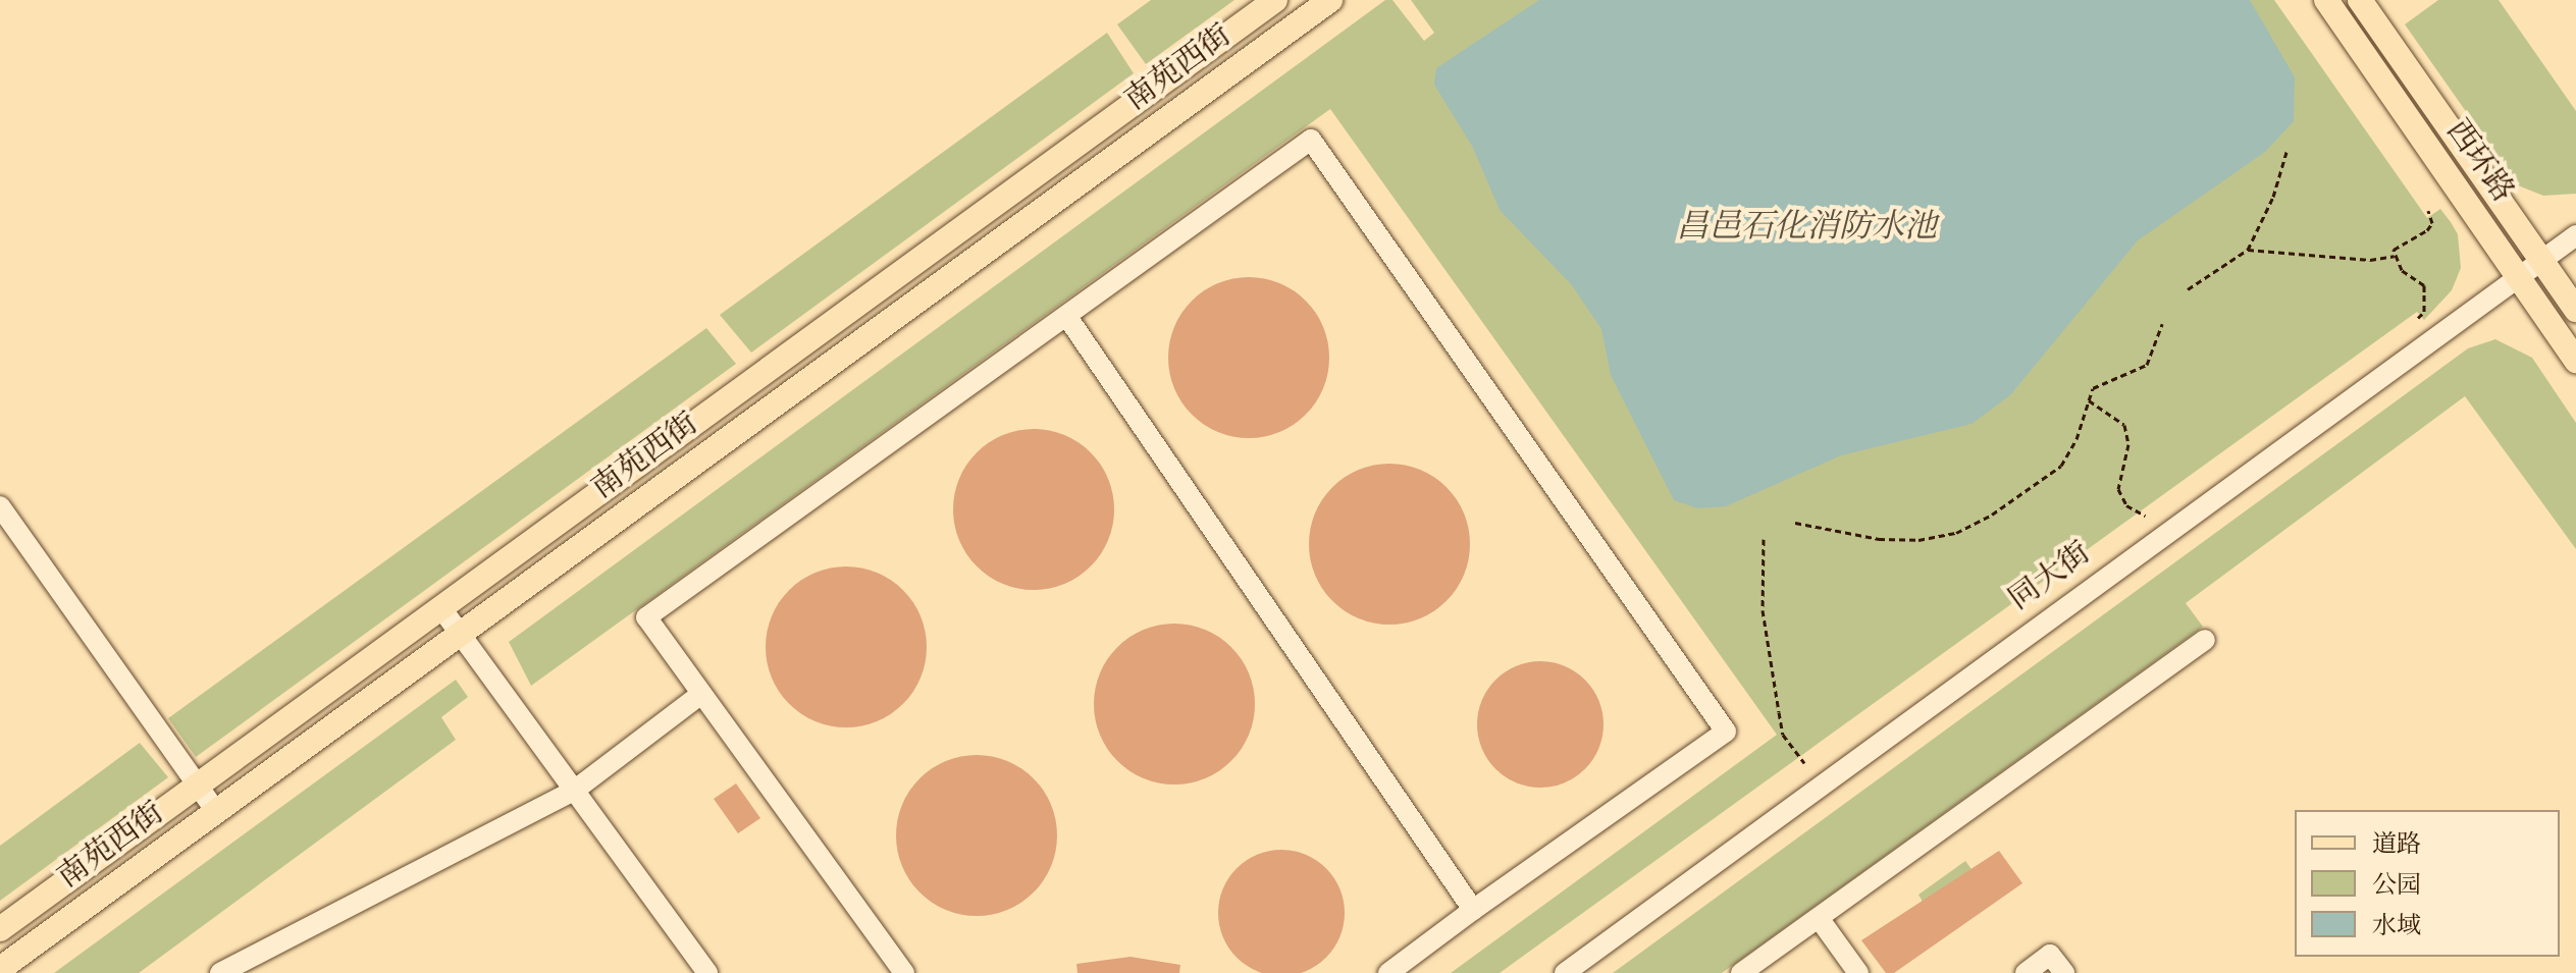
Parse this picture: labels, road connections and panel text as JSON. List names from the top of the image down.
{
  "streets": {
    "main road": ["南苑西街", "西环路"],
    "street": ["同大街"]
  },
  "crossings": [
    ["西环路", "同大街"]
  ],
  "water": ["昌邑石化消防水池"],
  "legend": ["道路", "公园", "水域"]
}
